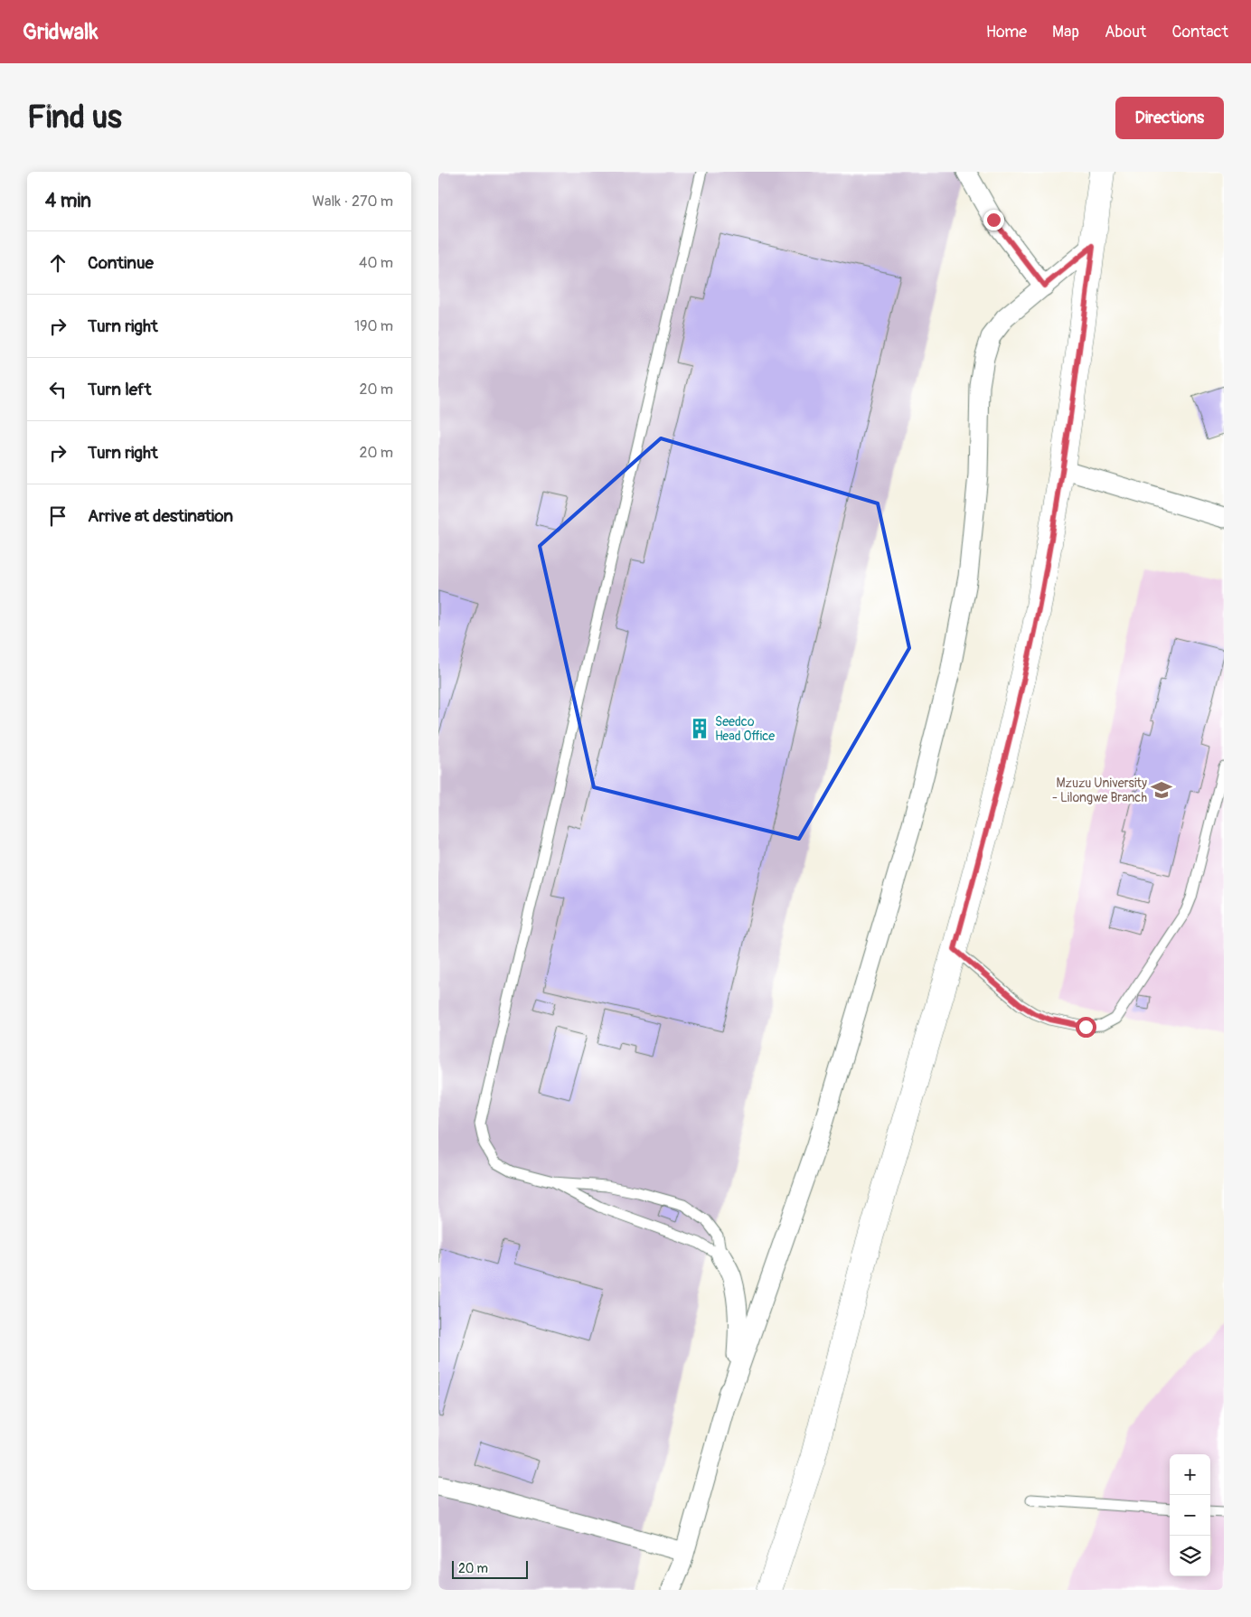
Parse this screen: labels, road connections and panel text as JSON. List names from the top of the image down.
{
  "places": {
    "building": ["Seedco Head Office"],
    "school or university": ["Mzuzu University - Lilongwe Branch"]
  },
  "scale_bar": "20 m",
  "page": {
    "header": "Gridwalk",
    "nav": [
      "Home",
      "Map",
      "About",
      "Contact"
    ],
    "buttons": "Directions",
    "title": "Find us",
    "heading": ["4 min", "Walk · 270 m"],
    "list": [
      ["Continue", "40 m"],
      ["Turn right", "190 m"],
      ["Turn left", "20 m"],
      ["Turn right", "20 m"],
      "Arrive at destination"
    ],
    "map_buttons": ["+", "−"],
    "scale": "20 m"
  }
}
